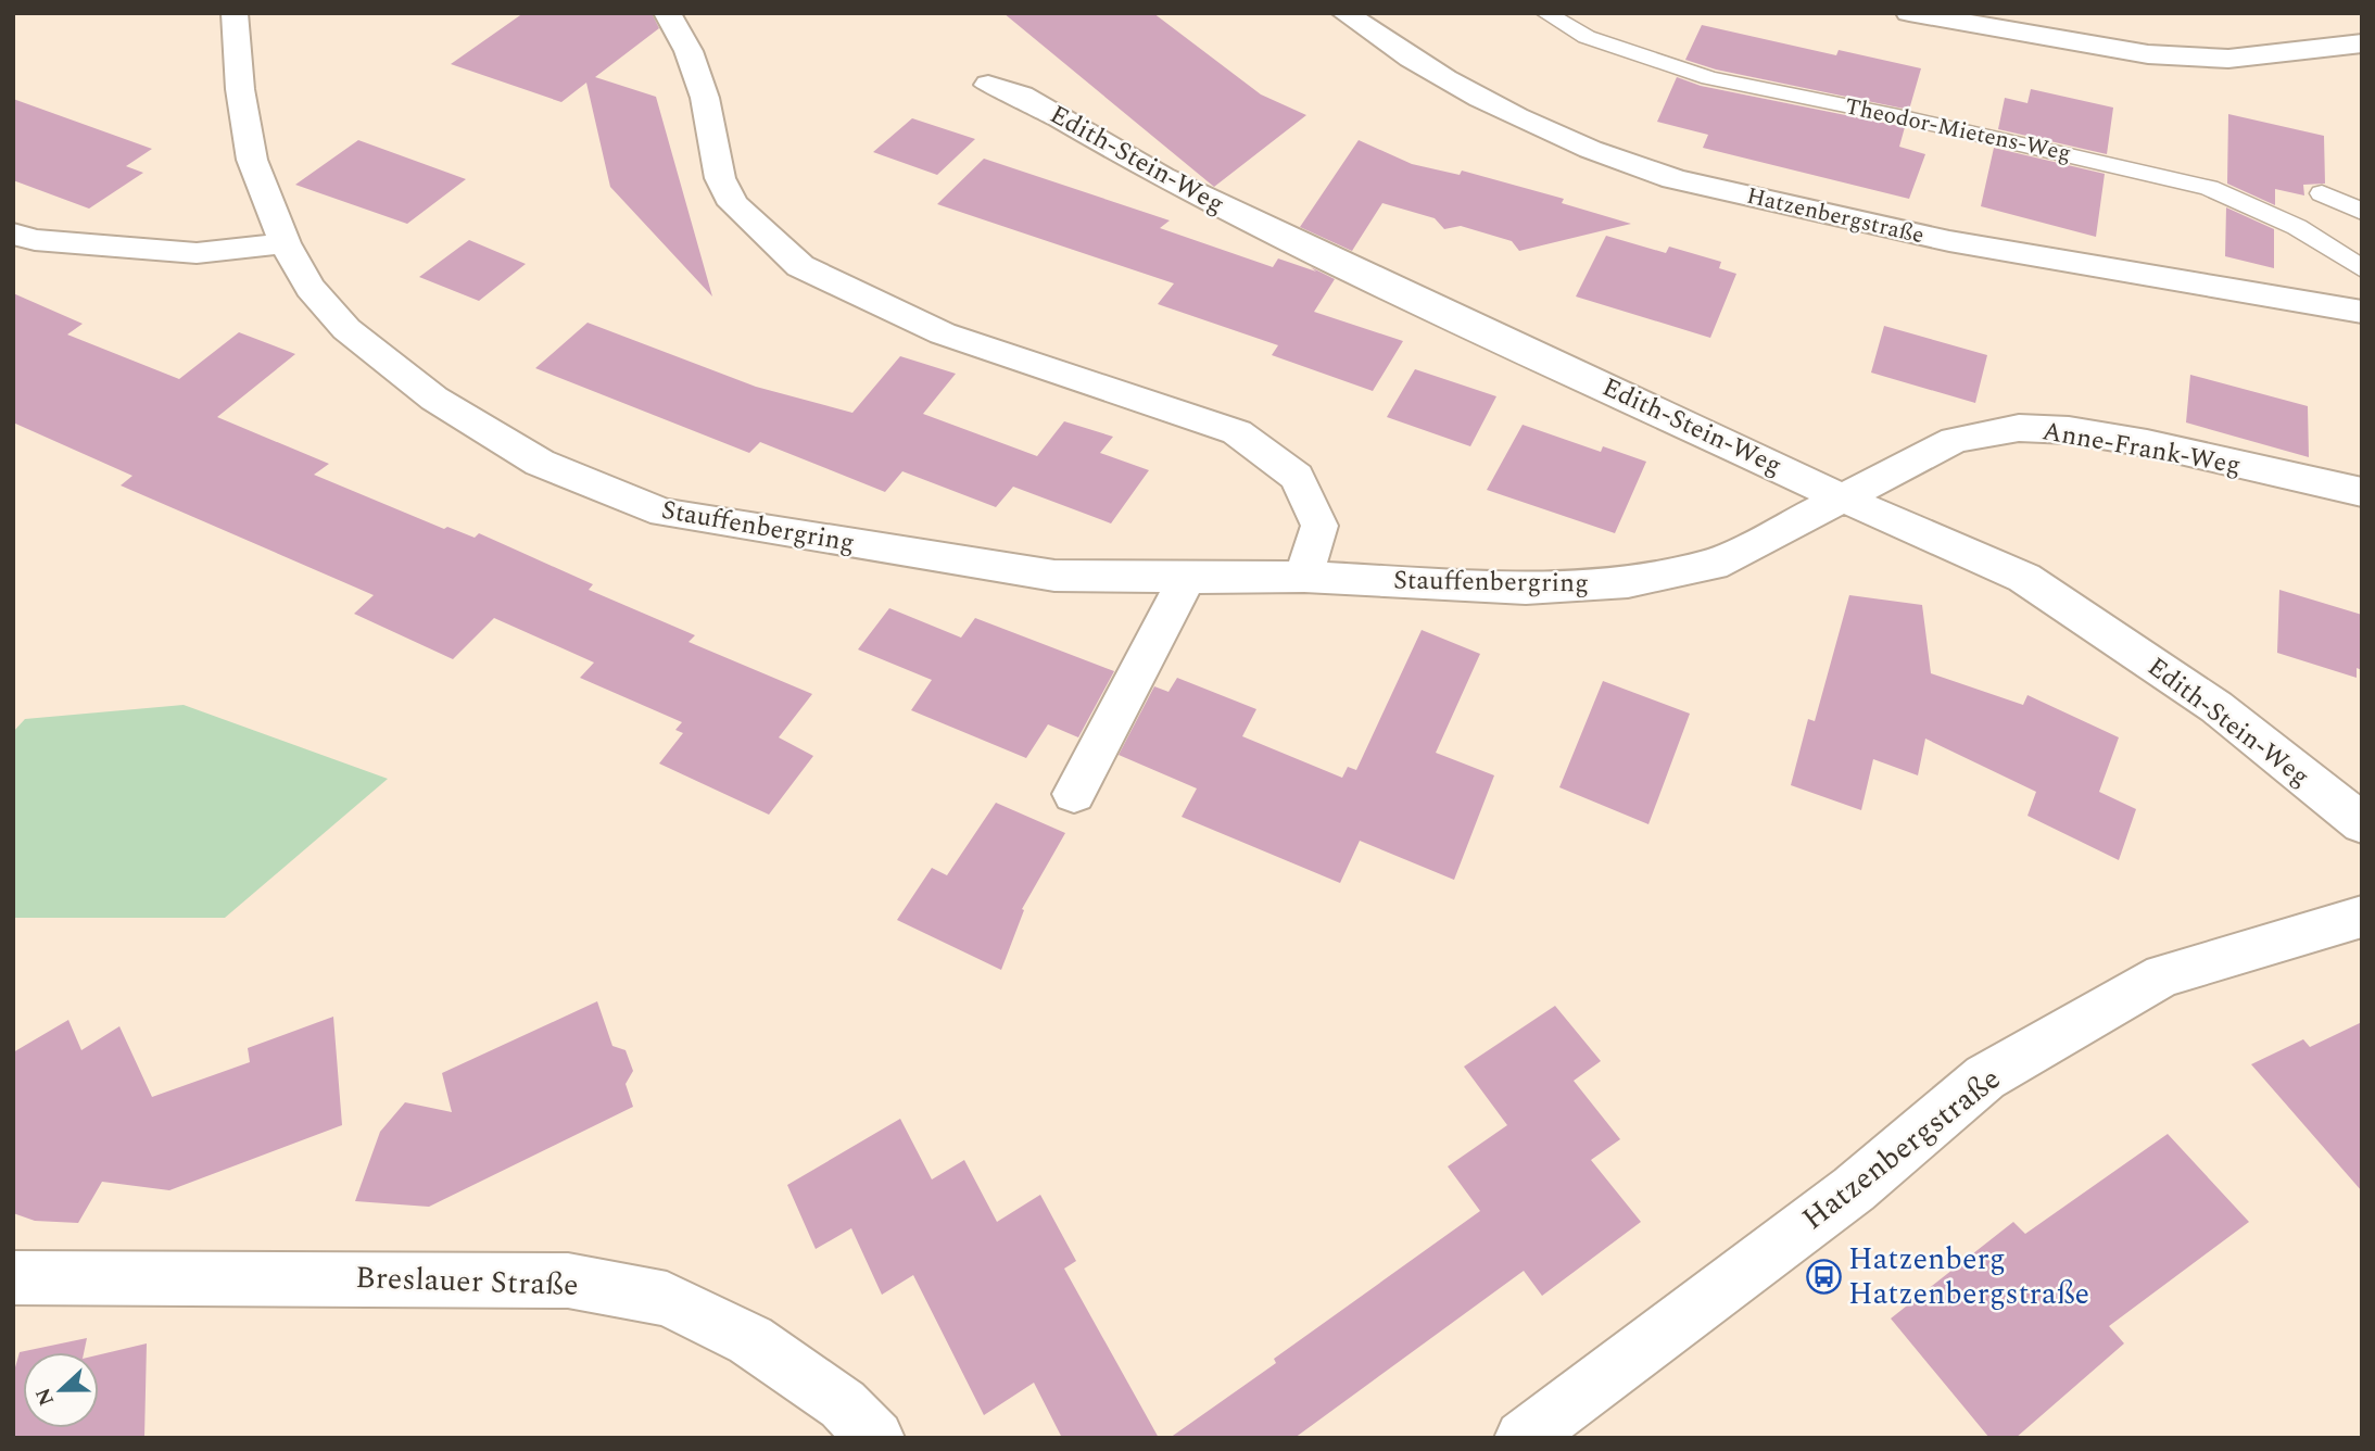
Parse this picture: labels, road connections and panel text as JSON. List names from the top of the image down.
{
  "streets": {
    "street": [
      "Edith-Stein-Weg",
      "Hatzenbergstraße",
      "Anne-Frank-Weg",
      "Stauffenbergring",
      "Breslauer Straße"
    ],
    "lane": ["Theodor-Mietens-Weg"]
  },
  "crossings": [
    ["Edith-Stein-Weg", "Anne-Frank-Weg"],
    ["Edith-Stein-Weg", "Stauffenbergring"],
    ["Anne-Frank-Weg", "Stauffenbergring"]
  ],
  "places": {
    "bus stop": ["Hatzenberg Hatzenbergstraße"]
  },
  "north": "left"
}
